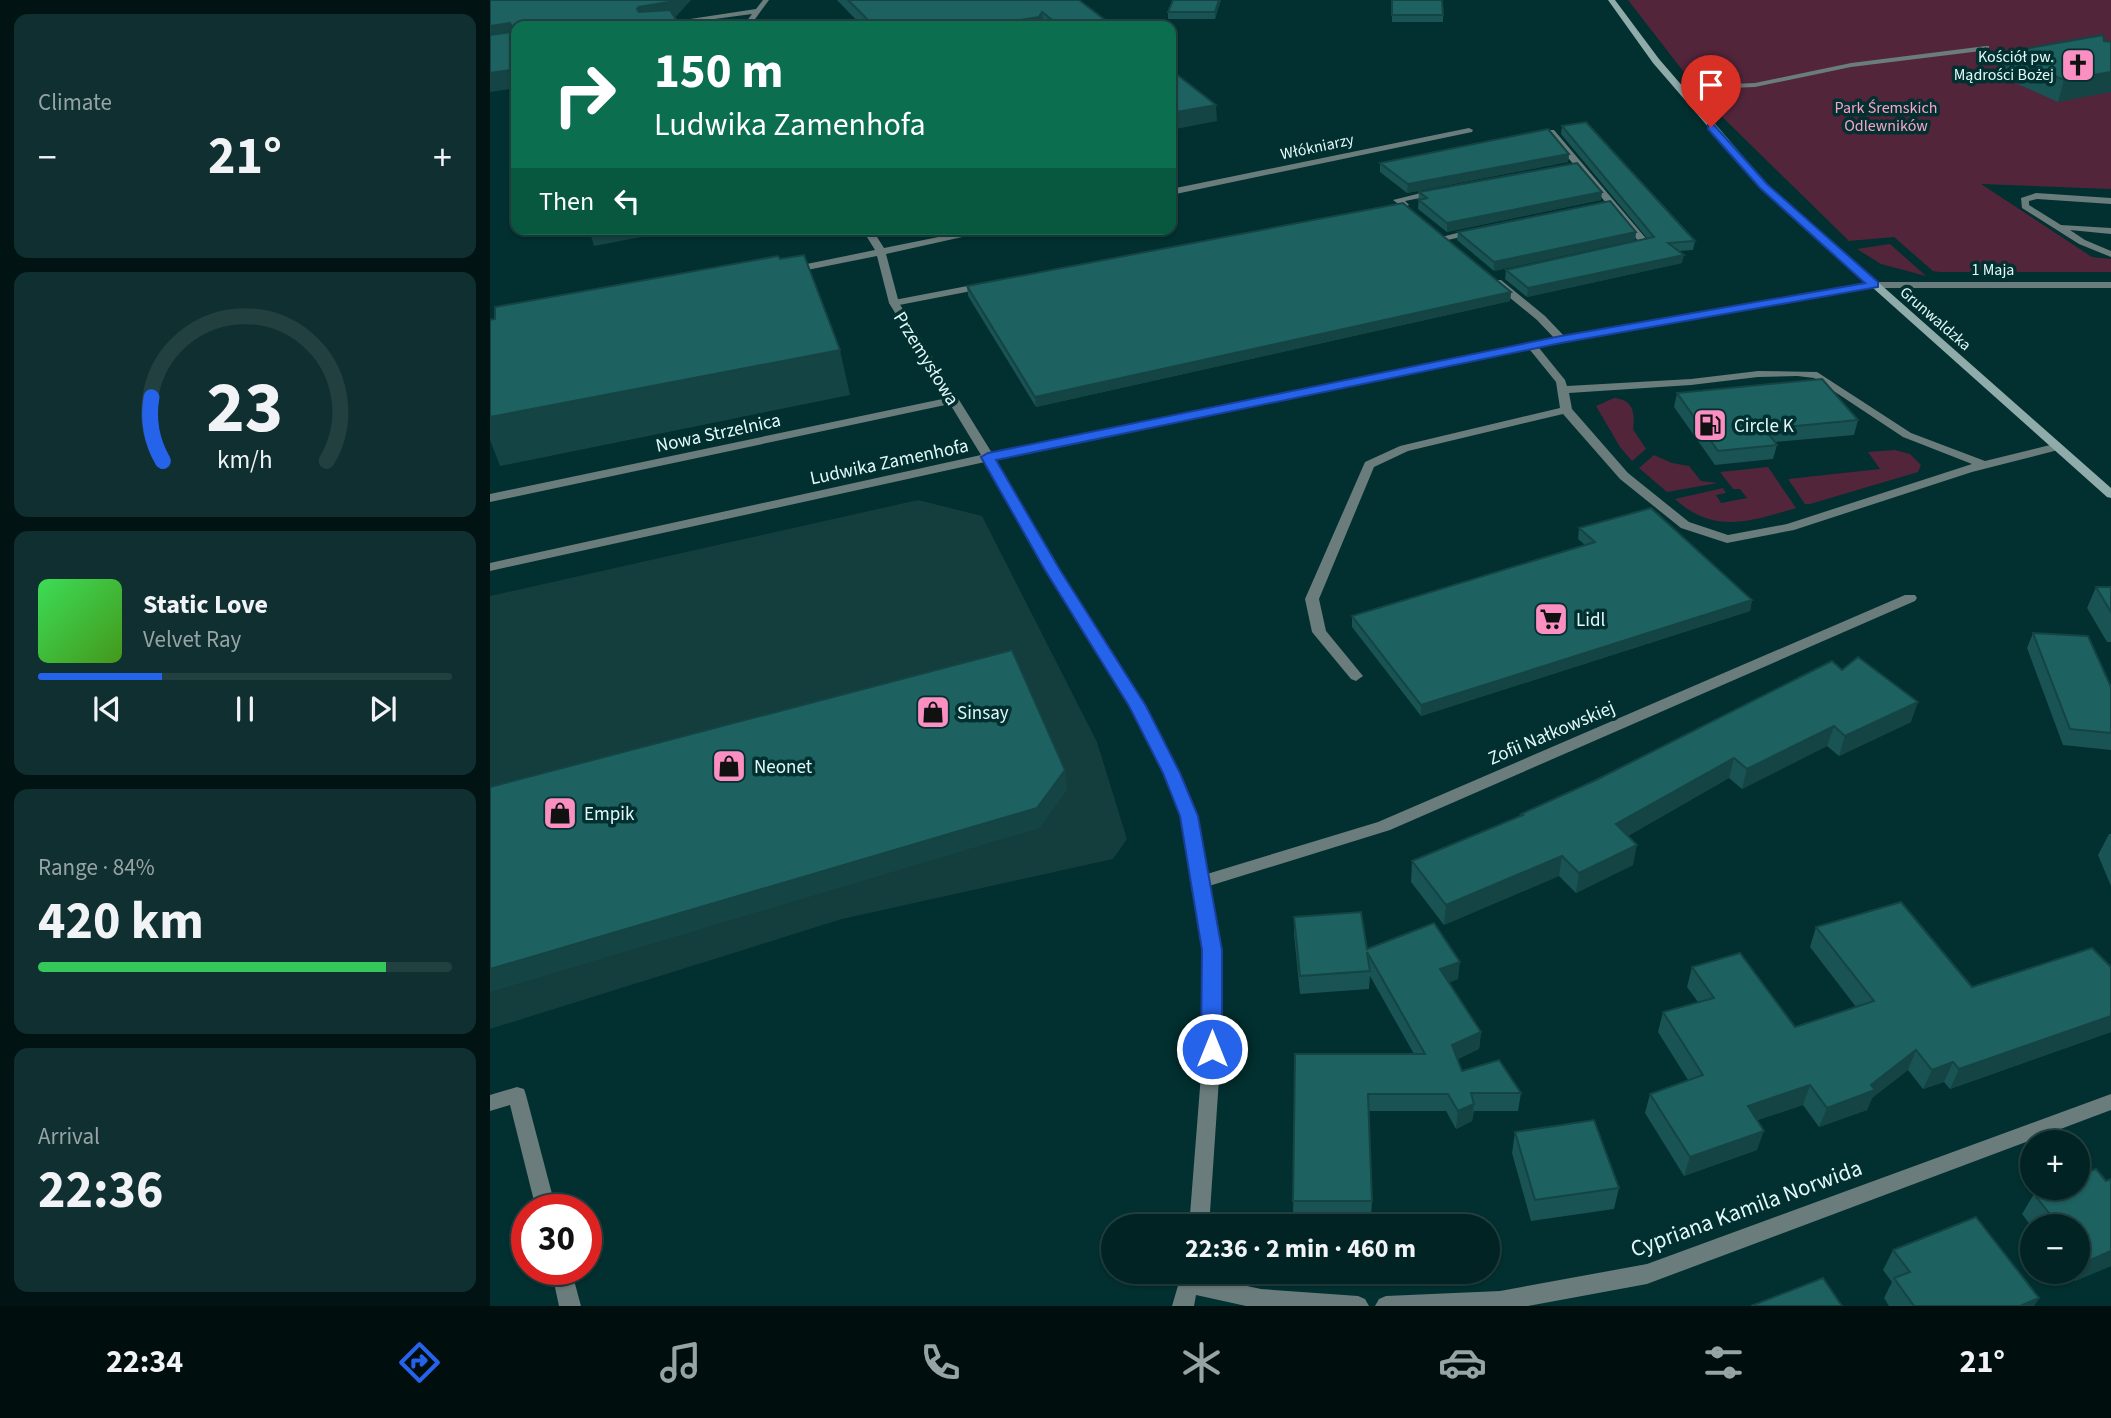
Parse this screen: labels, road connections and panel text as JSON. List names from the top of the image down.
{
  "streets": {
    "main road": ["Grunwaldzka"],
    "street": [
      "Włókniarzy",
      "1 Maja",
      "Przemysłowa",
      "Nowa Strzelnica",
      "Ludwika Zamenhofa",
      "Zofii Nałkowskiej",
      "Cypriana Kamila Norwida"
    ]
  },
  "crossings": [
    ["1 Maja", "Grunwaldzka"],
    ["1 Maja", "Ludwika Zamenhofa"],
    ["Grunwaldzka", "Ludwika Zamenhofa"],
    ["Przemysłowa", "Nowa Strzelnica"],
    ["Przemysłowa", "Ludwika Zamenhofa"],
    ["Przemysłowa", "Zofii Nałkowskiej"]
  ],
  "parks": ["Park Śremskich Odlewników"],
  "places": {
    "church": ["Kościół pw. Mądrości Bożej"],
    "fuel station": ["Circle K"],
    "supermarket": ["Lidl"],
    "shop": ["Sinsay", "Neonet", "Empik"]
  },
  "page": {
    "tile": [
      "Climate",
      ["Range · 84%", "420 km"],
      ["Arrival", "22:36"]
    ],
    "turn": ["150 m", "Ludwika Zamenhofa"],
    "heat": ["−", "21°", "+"],
    "then": "Then",
    "song": ["Static Love", "Velvet Ray"],
    "map_buttons": ["+", "−"],
    "limit": "30",
    "trip": "22:36 · 2 min · 460 m",
    "tabs": ["22:34", "21°"],
    "gauge": ["23", "km/h"]
  }
}
